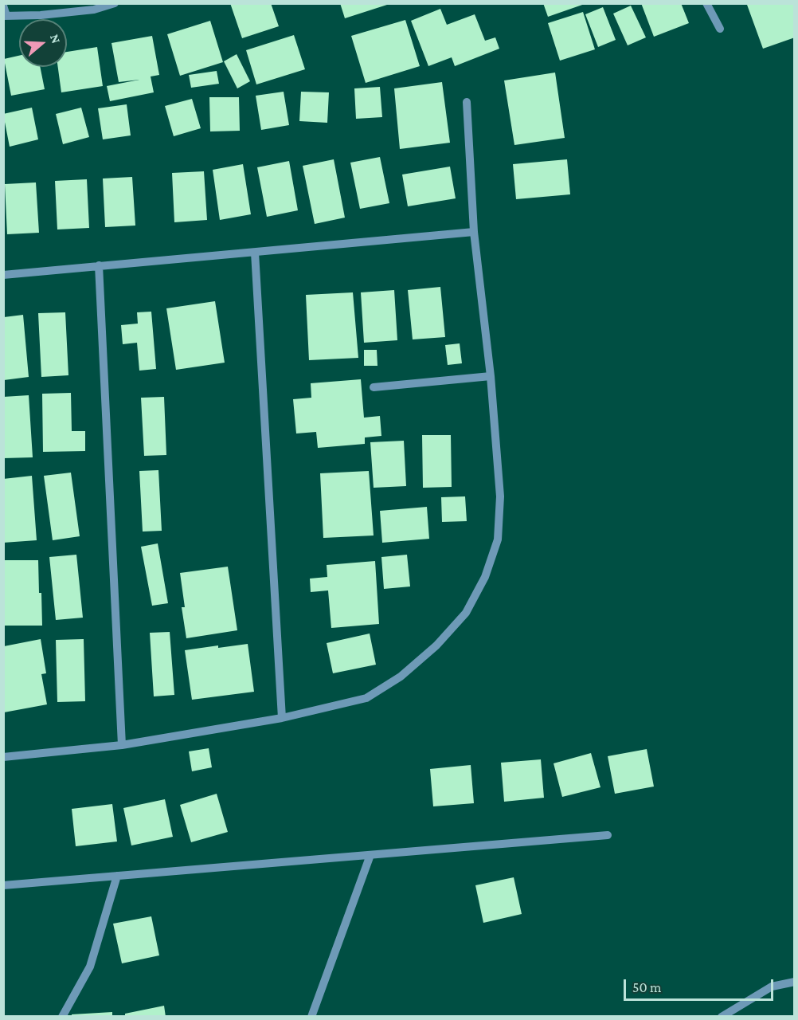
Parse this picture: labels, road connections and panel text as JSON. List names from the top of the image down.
{
  "scale_bar": "50 m",
  "north": "right"
}
